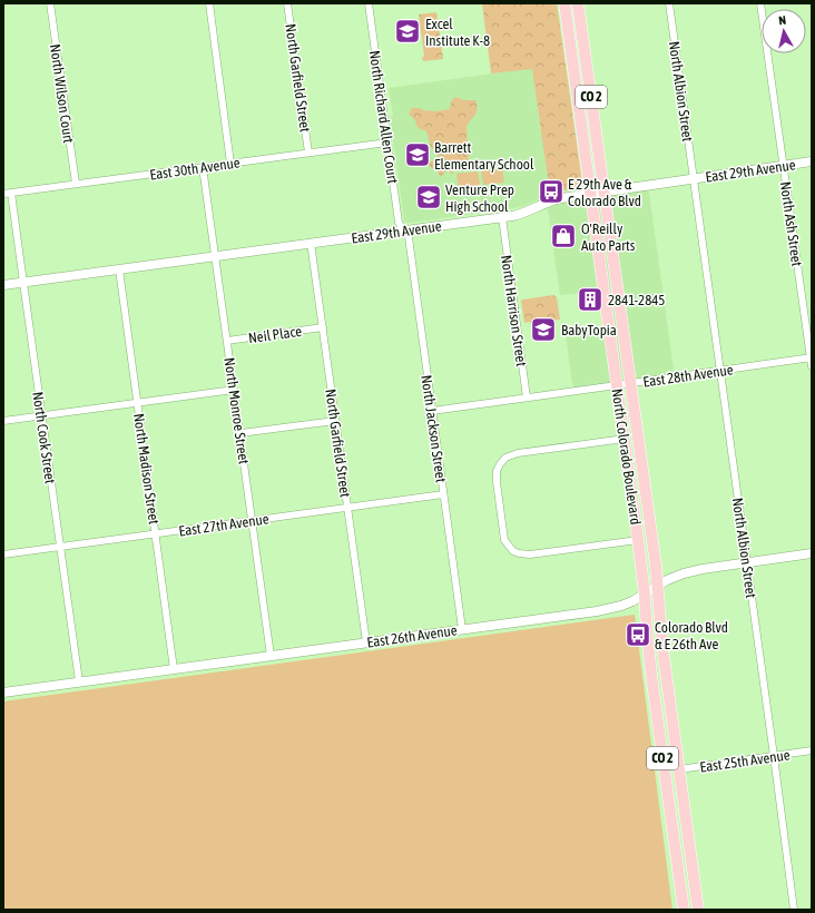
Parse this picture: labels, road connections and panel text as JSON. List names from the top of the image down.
{
  "streets": {
    "main road": ["CO 2", "North Colorado Boulevard"],
    "street": [
      "North Garfield Street",
      "North Albion Street",
      "North Wilson Court",
      "North Richard Allen Court",
      "East 30th Avenue",
      "East 29th Avenue",
      "North Ash Street",
      "North Harrison Street",
      "Neil Place",
      "East 28th Avenue",
      "North Monroe Street",
      "North Jackson Street",
      "North Cook Street",
      "North Madison Street",
      "East 27th Avenue",
      "East 26th Avenue",
      "East 25th Avenue"
    ]
  },
  "crossings": [
    ["North Garfield Street", "East 30th Avenue"],
    ["North Garfield Street", "East 29th Avenue"],
    ["North Garfield Street", "Neil Place"],
    ["North Garfield Street", "East 27th Avenue"],
    ["North Garfield Street", "East 26th Avenue"],
    ["North Albion Street", "East 29th Avenue"],
    ["North Albion Street", "East 28th Avenue"],
    ["North Albion Street", "East 26th Avenue"],
    ["North Albion Street", "East 25th Avenue"],
    ["North Wilson Court", "East 30th Avenue"],
    ["North Richard Allen Court", "East 30th Avenue"],
    ["North Richard Allen Court", "East 29th Avenue"],
    ["North Richard Allen Court", "North Jackson Street"],
    ["East 30th Avenue", "North Monroe Street"],
    ["East 30th Avenue", "North Cook Street"],
    ["East 29th Avenue", "North Ash Street"],
    ["East 29th Avenue", "North Harrison Street"],
    ["East 29th Avenue", "North Monroe Street"],
    ["East 29th Avenue", "North Jackson Street"],
    ["East 29th Avenue", "North Cook Street"],
    ["East 29th Avenue", "North Colorado Boulevard"],
    ["East 29th Avenue", "North Madison Street"],
    ["North Ash Street", "East 28th Avenue"],
    ["North Harrison Street", "East 28th Avenue"],
    ["Neil Place", "North Monroe Street"],
    ["East 28th Avenue", "North Jackson Street"],
    ["East 28th Avenue", "North Colorado Boulevard"],
    ["North Monroe Street", "East 27th Avenue"],
    ["North Monroe Street", "East 26th Avenue"],
    ["North Jackson Street", "East 27th Avenue"],
    ["North Jackson Street", "East 26th Avenue"],
    ["North Cook Street", "East 27th Avenue"],
    ["North Cook Street", "East 26th Avenue"],
    ["North Colorado Boulevard", "East 26th Avenue"],
    ["North Colorado Boulevard", "East 25th Avenue"],
    ["North Madison Street", "East 27th Avenue"],
    ["North Madison Street", "East 26th Avenue"]
  ],
  "places": {
    "school or university": [
      "Excel Institute K-8",
      "Barrett Elementary School",
      "Venture Prep High School",
      "BabyTopia"
    ],
    "bus stop": ["E 29th Ave & Colorado Blvd", "Colorado Blvd & E 26th Ave"],
    "shop": ["O'Reilly Auto Parts"],
    "building": ["2841-2845"]
  },
  "north": "top"
}
